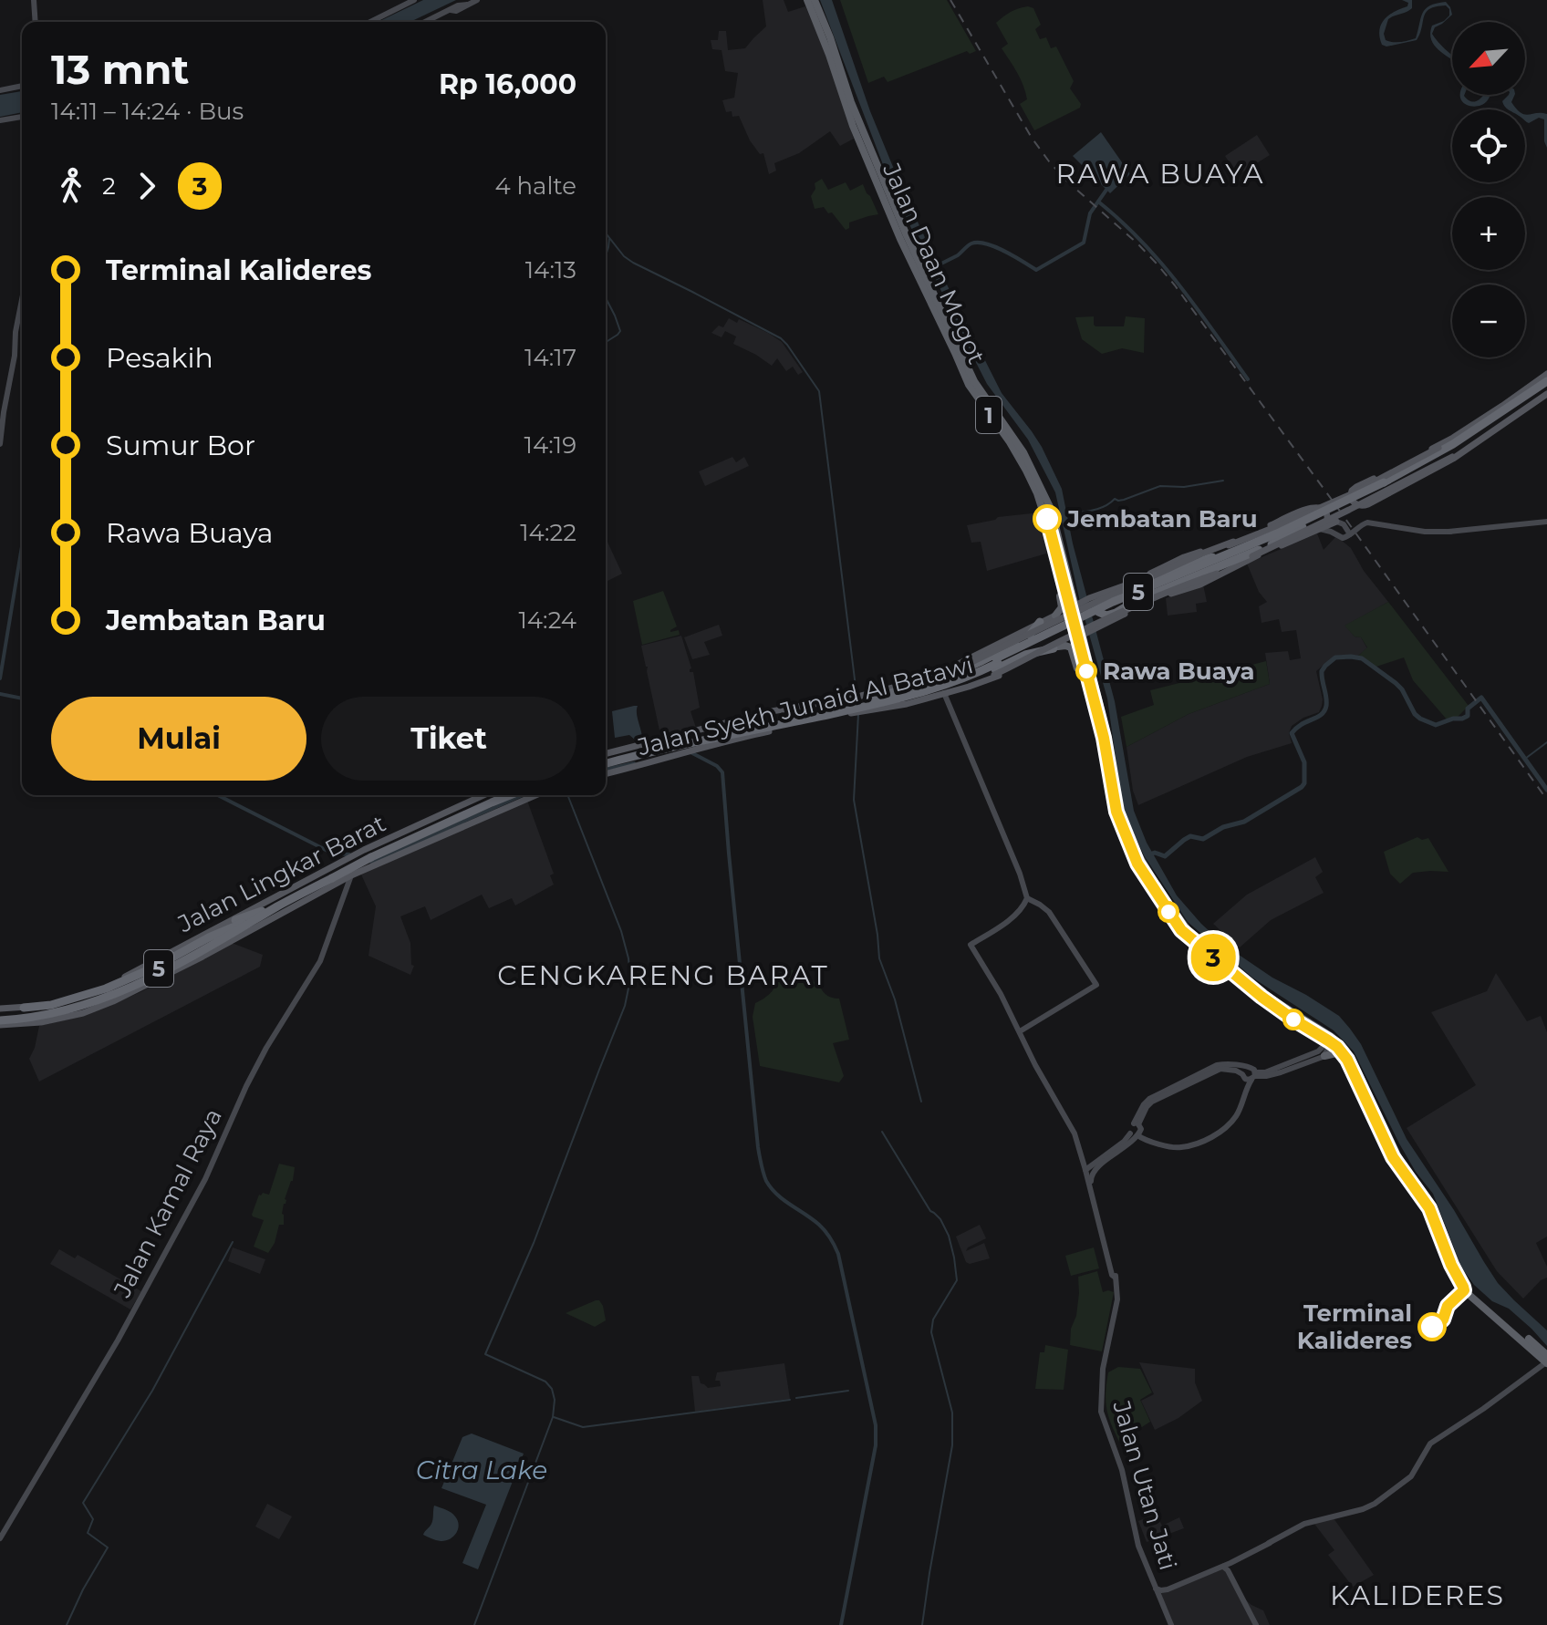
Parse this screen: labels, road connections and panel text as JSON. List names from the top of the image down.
{
  "streets": {
    "highway": ["Jalan Daan Mogot", "1", "5"],
    "main road": [
      "Jalan Syekh Junaid Al Batawi",
      "Jalan Lingkar Barat",
      "Jalan Kamal Raya",
      "Jalan Utan Jati"
    ]
  },
  "crossings": [
    ["5", "Jalan Syekh Junaid Al Batawi"],
    ["5", "Jalan Lingkar Barat"]
  ],
  "districts": ["RAWA BUAYA", "CENGKARENG BARAT", "KALIDERES"],
  "water": ["Citra Lake"],
  "places": ["Jembatan Baru", "Rawa Buaya", "Terminal Kalideres"],
  "lines": ["bus line 3"],
  "north": "bottom left",
  "page": {
    "on_map": "3",
    "map_buttons": ["+", "−"],
    "heading": ["13 mnt", "14:11 – 14:24 · Bus", "Rp 16,000"],
    "legs": ["2", "3", "4 halte"],
    "list": [
      {
        "name": "Terminal Kalideres",
        "value": "14:13"
      },
      {
        "name": "Pesakih",
        "value": "14:17"
      },
      {
        "name": "Sumur Bor",
        "value": "14:19"
      },
      {
        "name": "Rawa Buaya",
        "value": "14:22"
      },
      {
        "name": "Jembatan Baru",
        "value": "14:24"
      }
    ],
    "buttons": ["Mulai", "Tiket"]
  }
}
